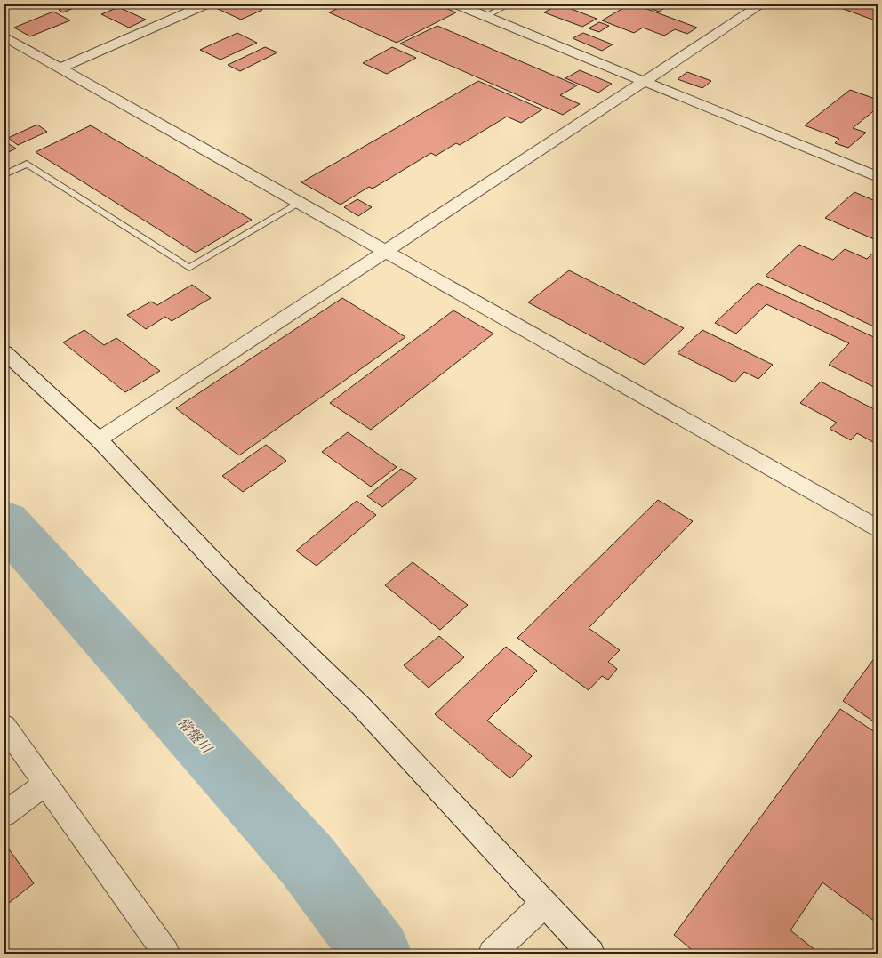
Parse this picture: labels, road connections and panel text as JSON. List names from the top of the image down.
{
  "water": ["常盤川"]
}
